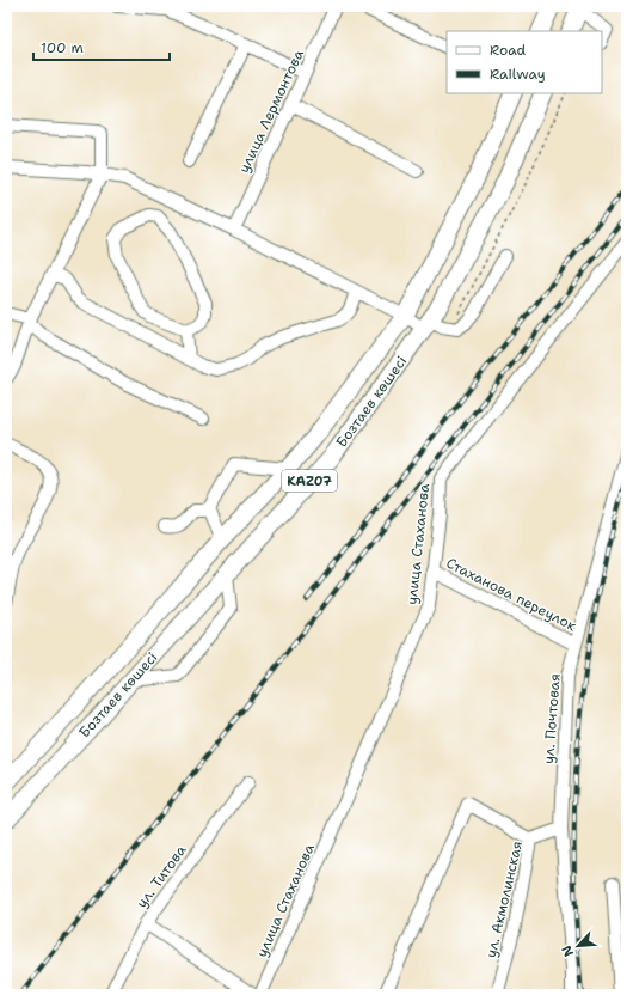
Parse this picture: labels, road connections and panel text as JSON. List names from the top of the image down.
{
  "streets": {
    "highway": ["Бозтаев көшесі", "KAZ07"],
    "street": [
      "улица Лермонтова",
      "улица Стаханова",
      "Стаханова переулок",
      "ул. Почтовая",
      "ул. Титова",
      "ул. Акмолинская"
    ]
  },
  "crossings": [
    ["улица Стаханова", "Стаханова переулок"],
    ["Стаханова переулок", "ул. Почтовая"],
    ["ул. Почтовая", "ул. Акмолинская"]
  ],
  "legend": ["Road", "Railway"],
  "scale_bar": "100 m",
  "north": "bottom left"
}
